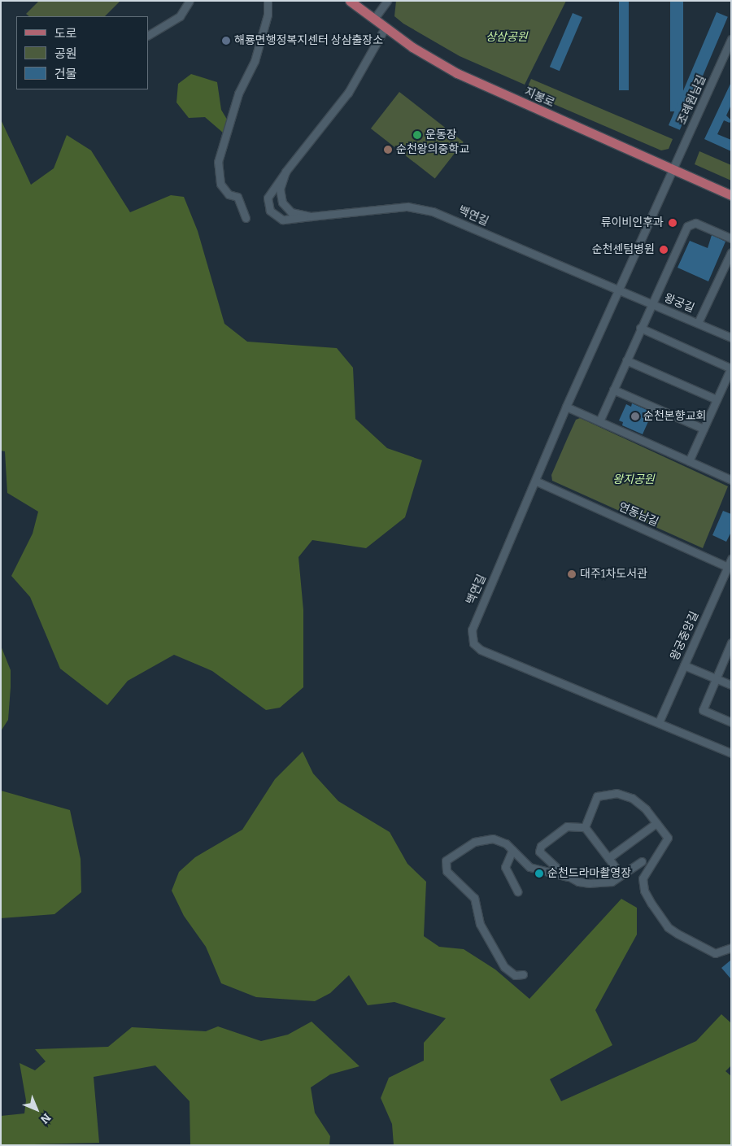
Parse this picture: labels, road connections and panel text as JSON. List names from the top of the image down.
{
  "streets": {
    "main road": ["지봉로"],
    "street": [
      "조례원님길",
      "백연길",
      "왕궁길",
      "연동남길",
      "왕궁중앙길"
    ]
  },
  "crossings": [
    ["지봉로", "조례원님길"],
    ["지봉로", "백연길"],
    ["조례원님길", "백연길"],
    ["백연길", "왕궁길"],
    ["백연길", "연동남길"],
    ["백연길", "왕궁중앙길"],
    ["연동남길", "왕궁중앙길"]
  ],
  "parks": ["상삼공원", "왕지공원"],
  "places": [
    "해룡면행정복지센터 상삼출장소",
    "운동장",
    "순천왕의중학교",
    "류이비인후과",
    "순천센텀병원",
    "순천본향교회",
    "대주1차도서관",
    "순천드라마촬영장"
  ],
  "legend": ["도로", "공원", "건물"],
  "north": "bottom right"
}
